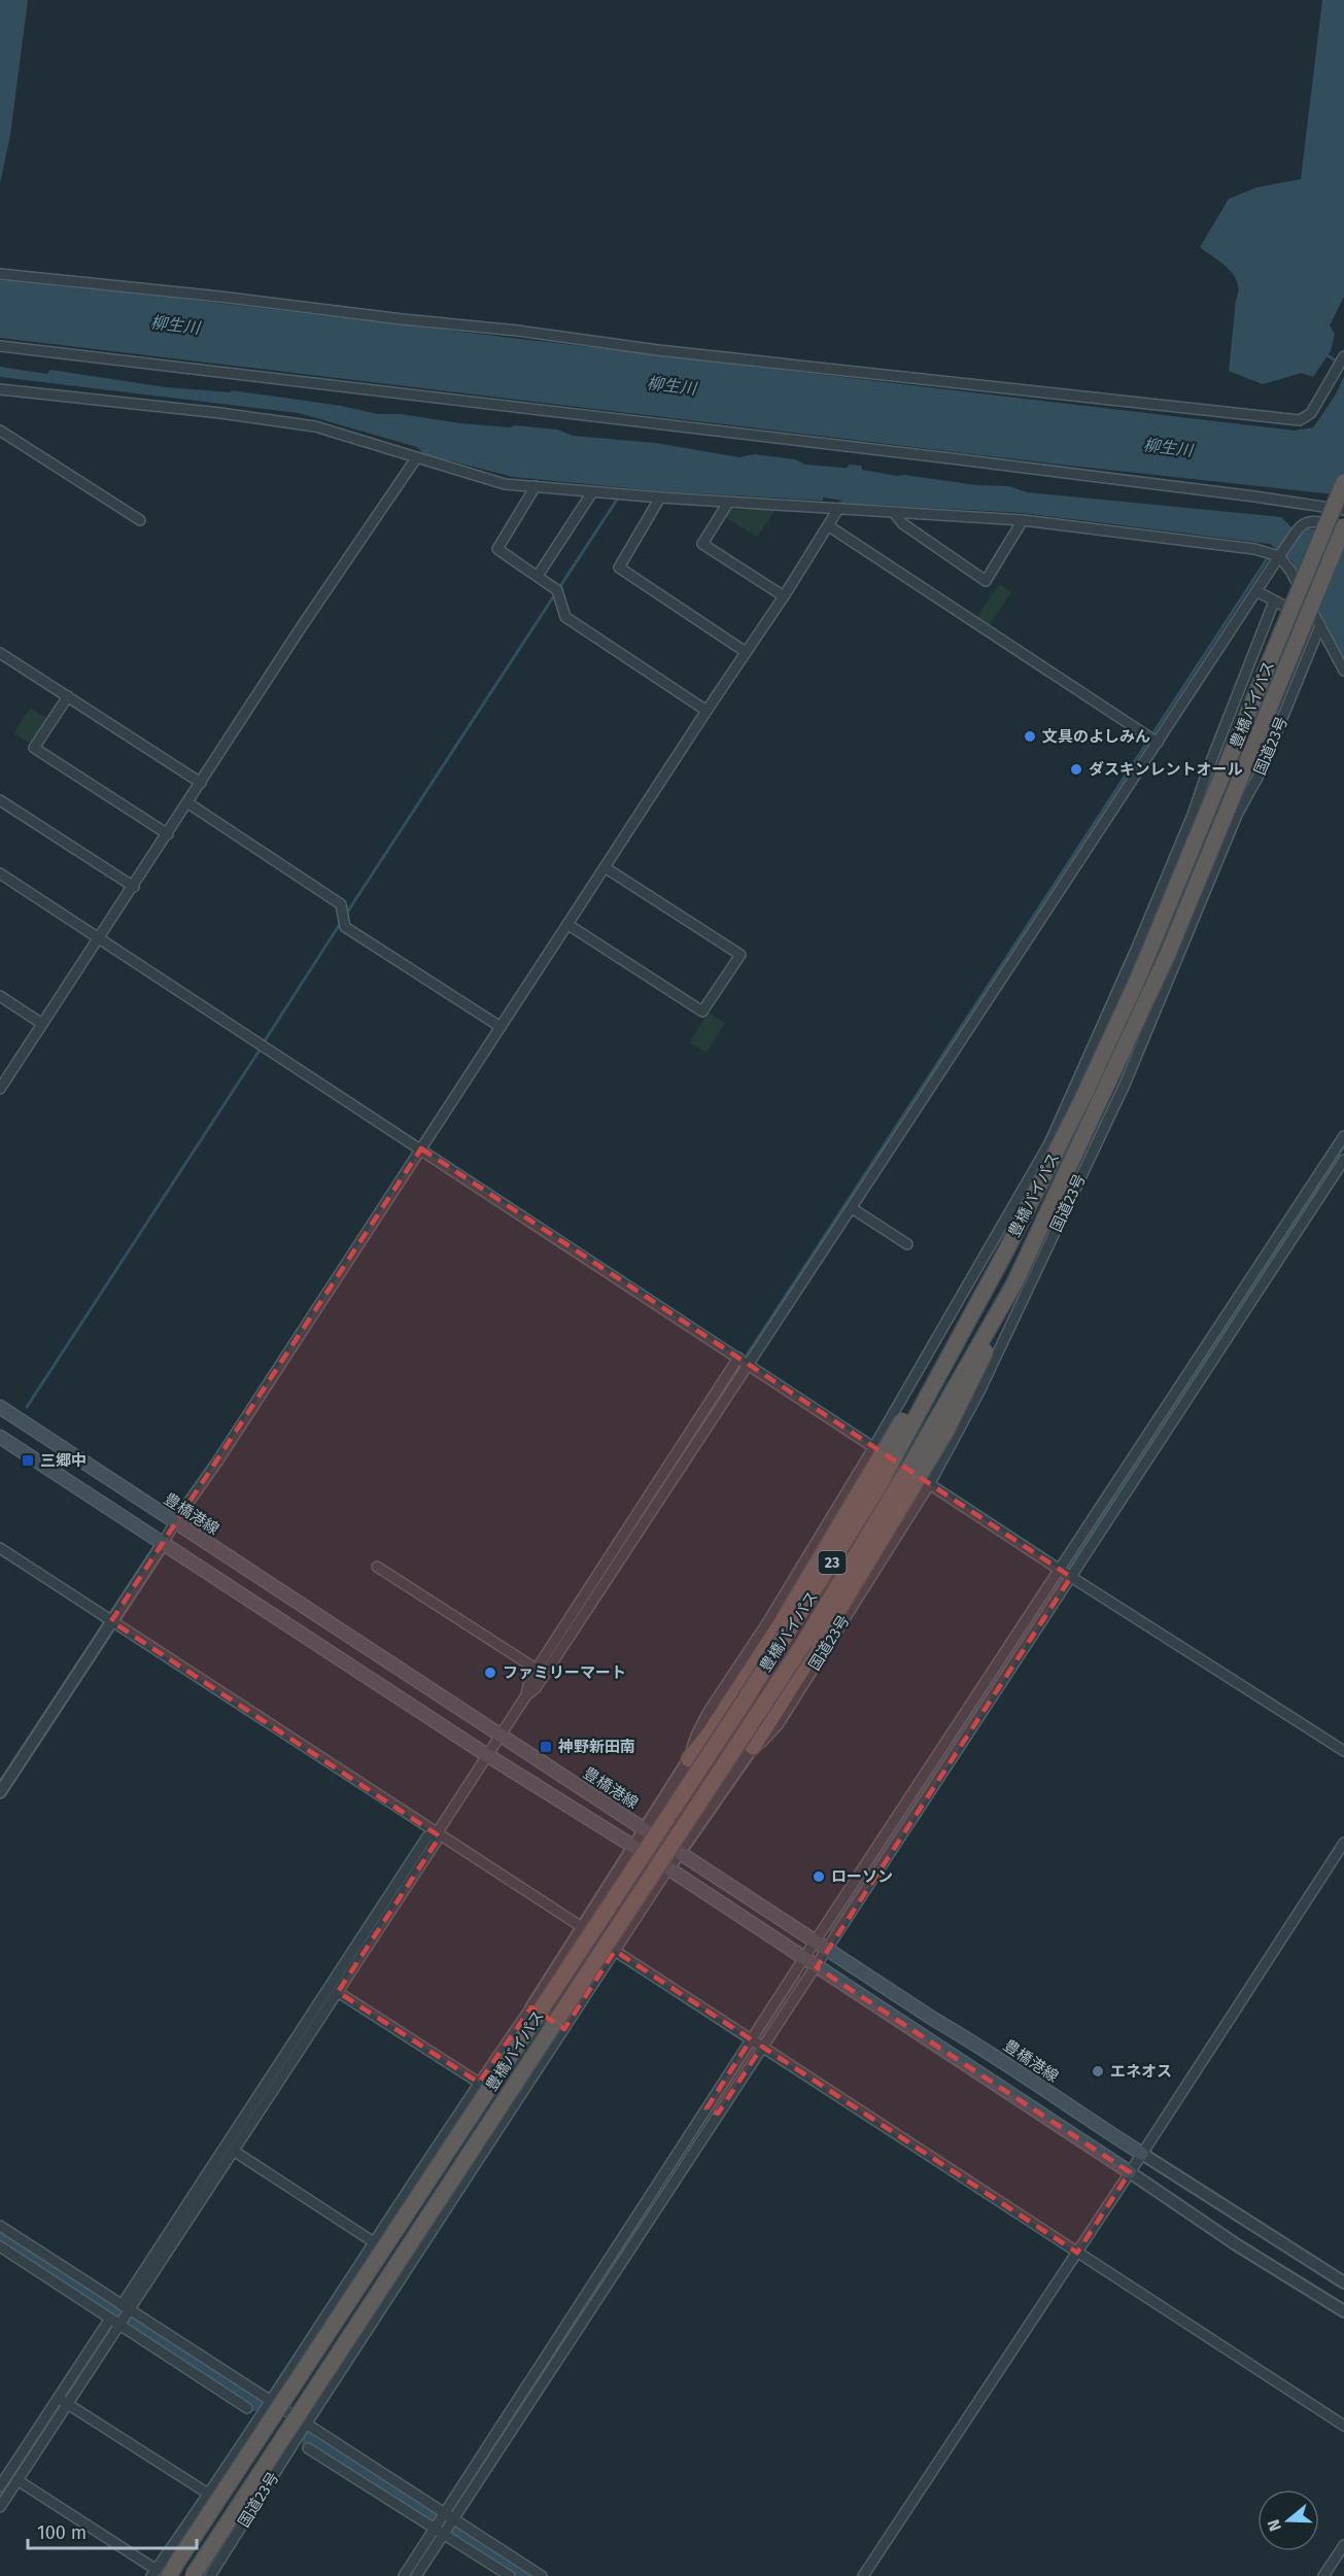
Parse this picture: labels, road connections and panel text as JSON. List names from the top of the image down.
{
  "streets": {
    "highway": ["豊橋バイパス", "23"],
    "main road": ["豊橋港線"],
    "street": ["国道23号"]
  },
  "crossings": [
    ["豊橋バイパス", "23"],
    ["国道23号", "23"]
  ],
  "water": ["柳生川"],
  "places": {
    "other": [
      "文具のよしみん",
      "ダスキンレントオール",
      "ファミリーマート",
      "ローソン",
      "エネオス"
    ],
    "transit": ["三郷中", "神野新田南"]
  },
  "scale_bar": "100 m",
  "north": "left"
}
